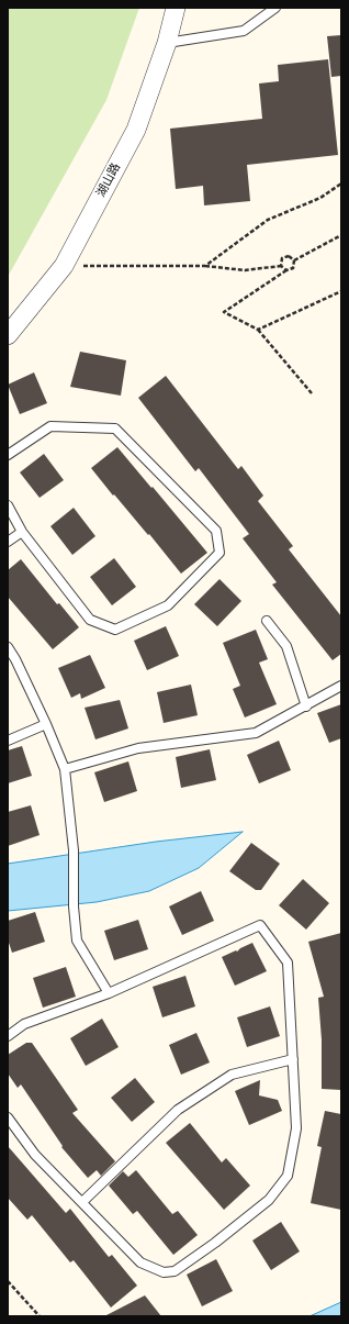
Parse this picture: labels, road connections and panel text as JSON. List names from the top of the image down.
{
  "streets": {
    "street": ["湖山路"]
  }
}
